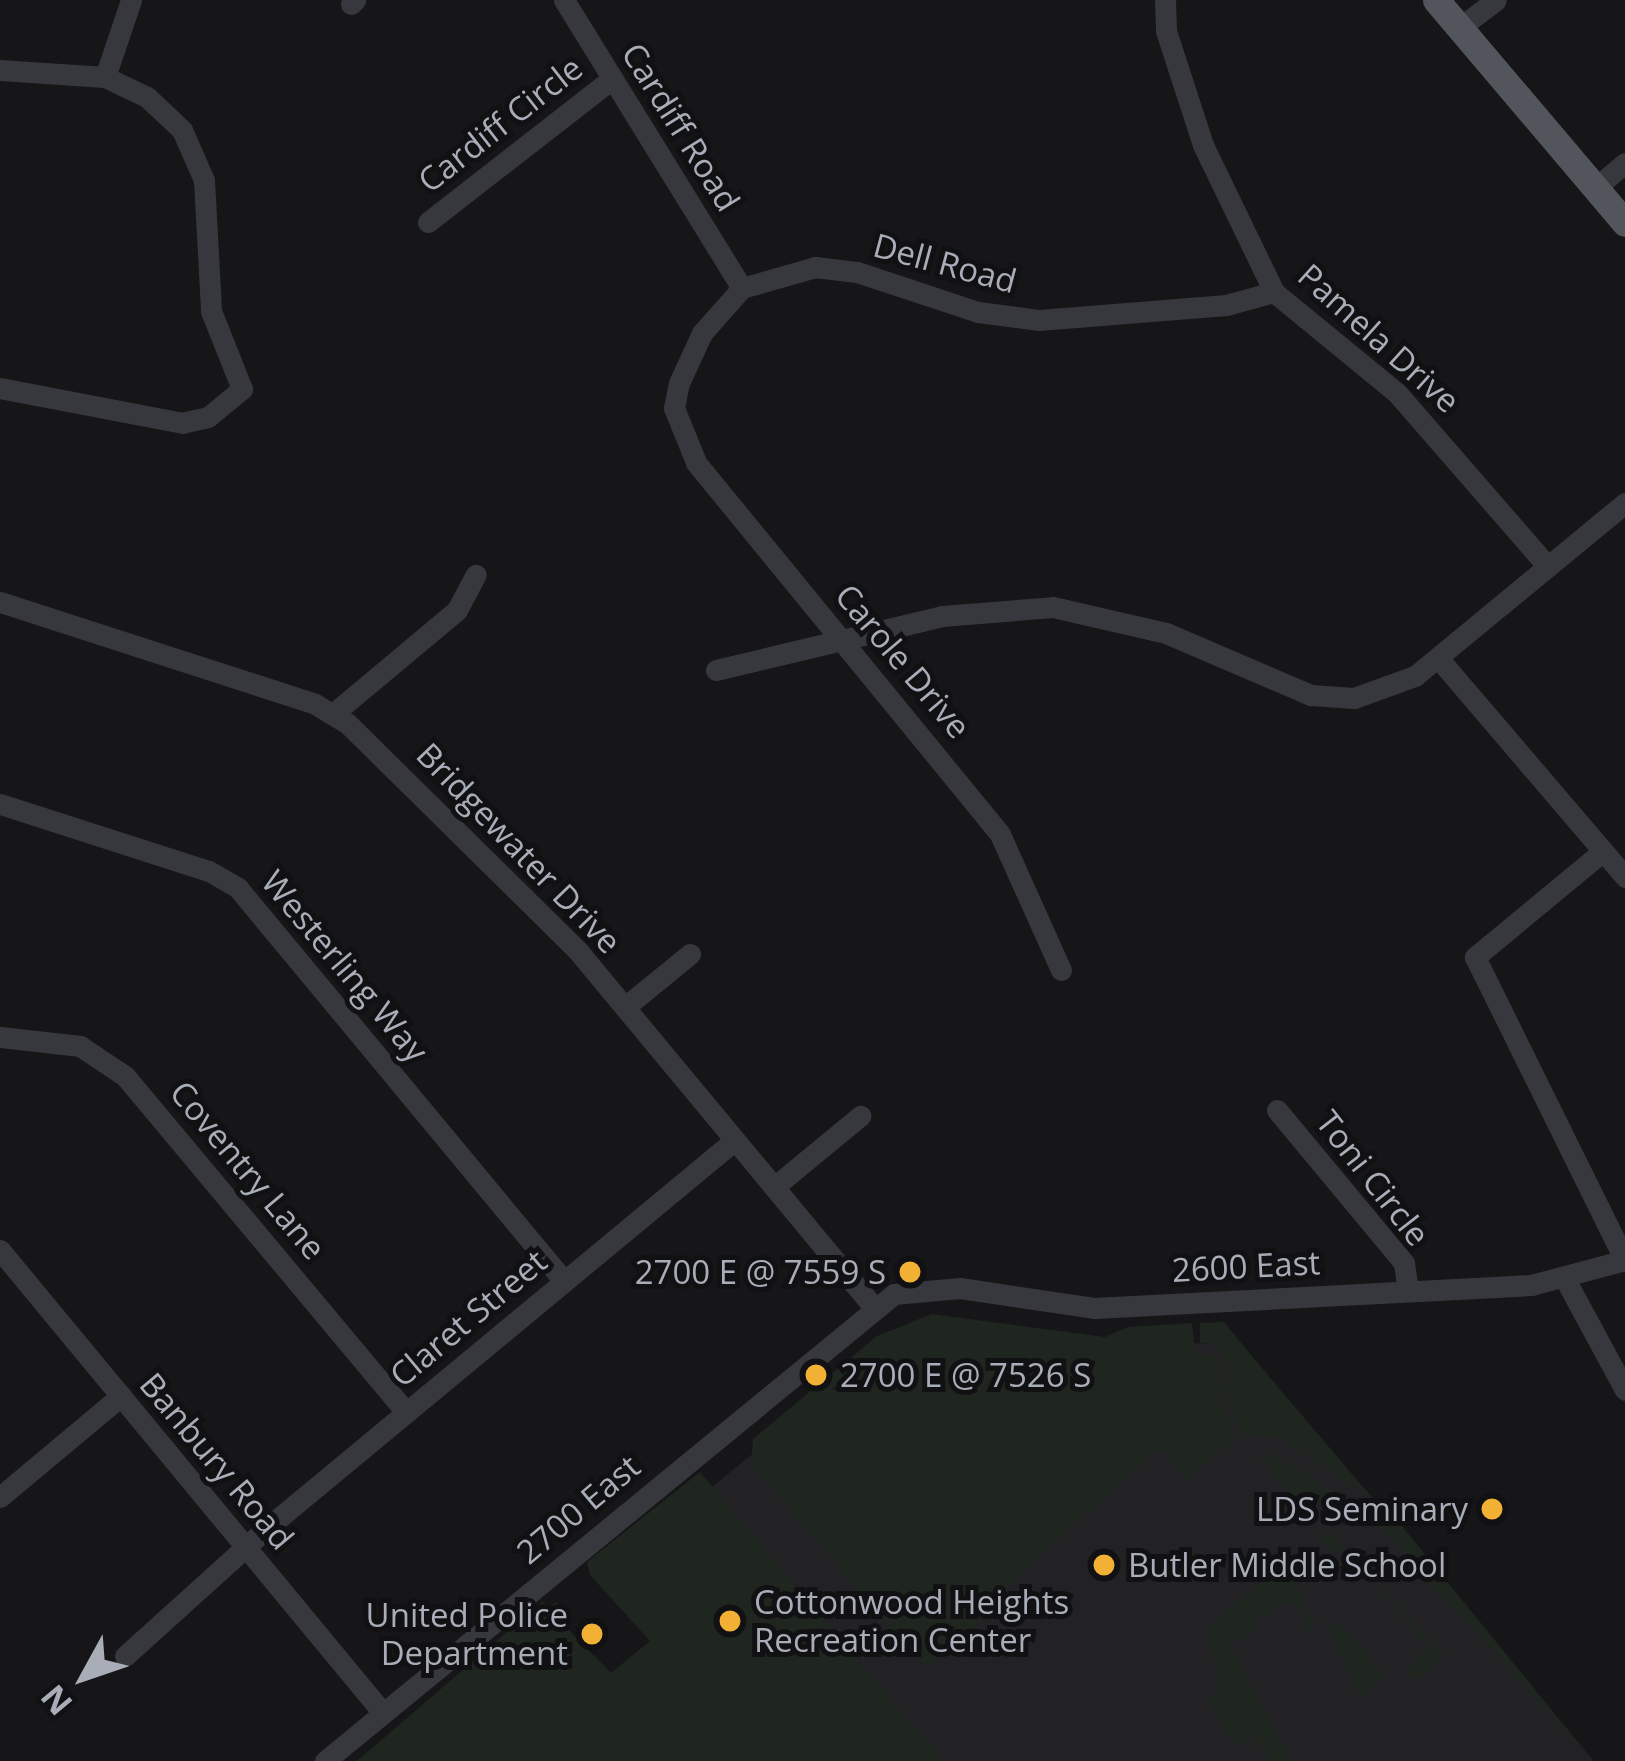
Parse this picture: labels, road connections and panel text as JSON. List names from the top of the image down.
{
  "streets": {
    "street": [
      "Cardiff Circle",
      "Cardiff Road",
      "Dell Road",
      "Pamela Drive",
      "Carole Drive",
      "Bridgewater Drive",
      "Westerling Way",
      "Coventry Lane",
      "Toni Circle",
      "2600 East",
      "Claret Street",
      "Banbury Road",
      "2700 East"
    ]
  },
  "crossings": [
    ["Cardiff Circle", "Cardiff Road"],
    ["Cardiff Road", "Dell Road"],
    ["Cardiff Road", "Carole Drive"],
    ["Dell Road", "Pamela Drive"],
    ["Dell Road", "Carole Drive"],
    ["Bridgewater Drive", "2600 East"],
    ["Bridgewater Drive", "Claret Street"],
    ["Bridgewater Drive", "2700 East"],
    ["Westerling Way", "Claret Street"],
    ["Coventry Lane", "Claret Street"],
    ["Toni Circle", "2600 East"],
    ["2600 East", "2700 East"],
    ["Claret Street", "Banbury Road"],
    ["Banbury Road", "2700 East"]
  ],
  "places": [
    "2700 E @ 7559 S",
    "2700 E @ 7526 S",
    "LDS Seminary",
    "Butler Middle School",
    "Cottonwood Heights Recreation Center",
    "United Police Department"
  ],
  "north": "bottom left"
}
